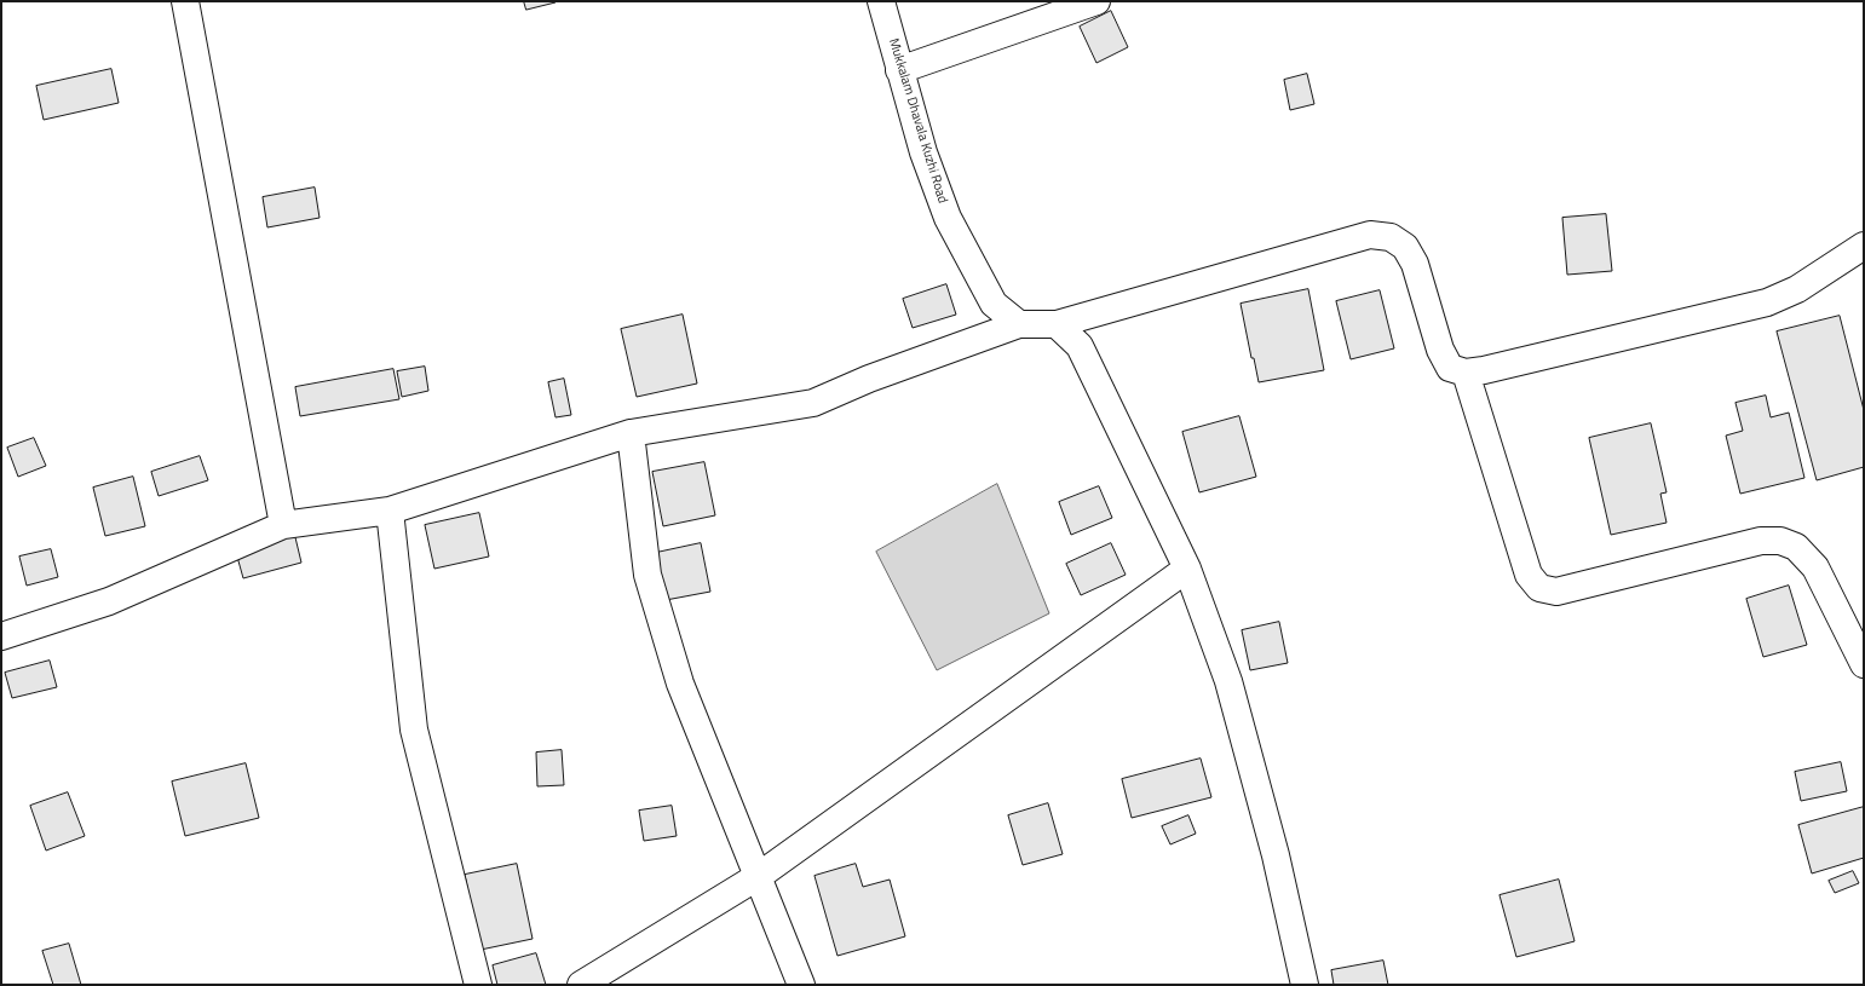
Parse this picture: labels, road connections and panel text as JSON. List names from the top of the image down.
{
  "streets": {
    "street": ["Mukkalam Dhavala Kuzhi Road"]
  }
}
